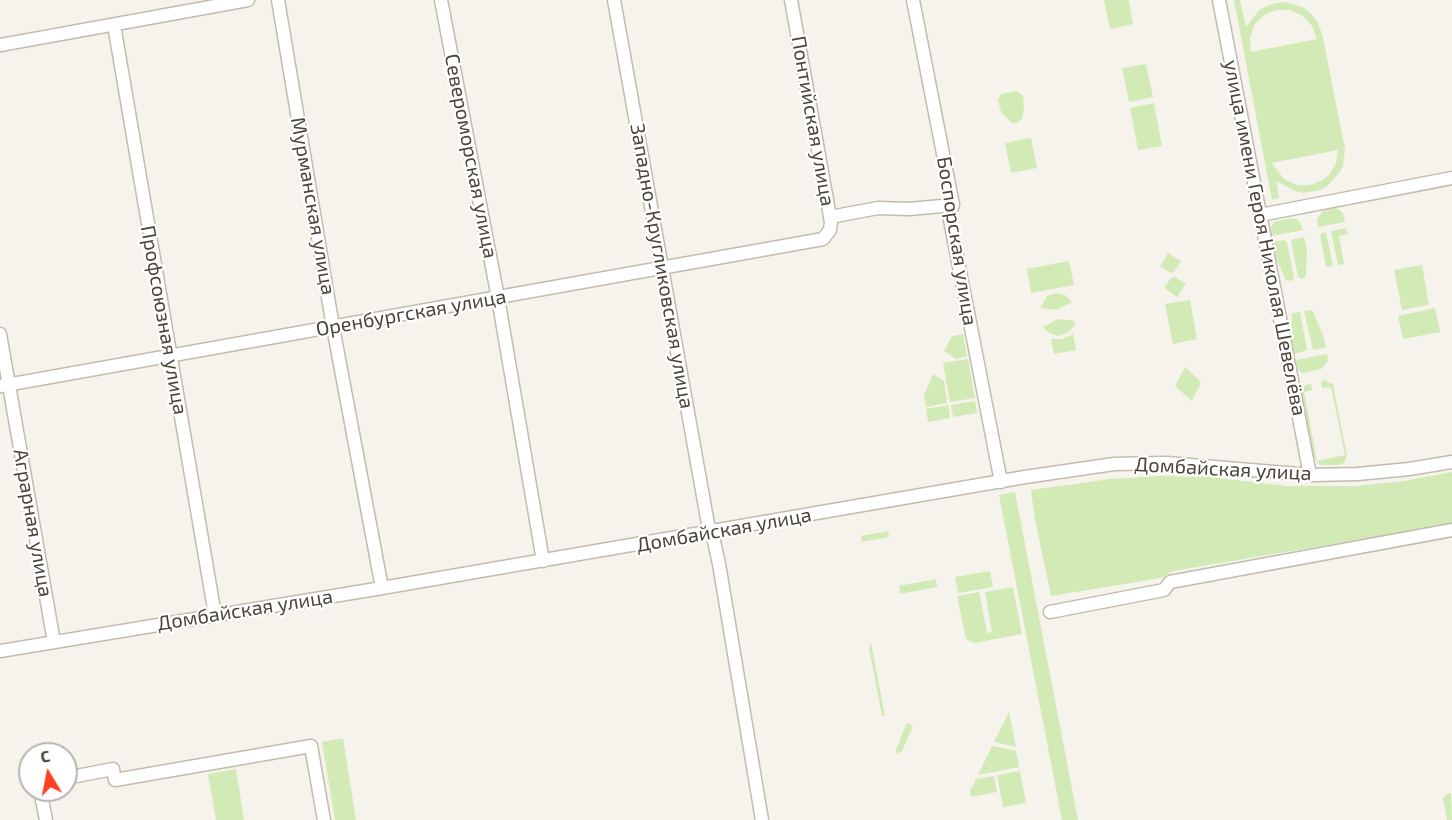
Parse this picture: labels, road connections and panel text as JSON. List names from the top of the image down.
{
  "streets": {
    "street": [
      "Понтийская улица",
      "Североморская улица",
      "Мурманская улица",
      "улица имени Героя Николая Шевелёва",
      "Боспорская улица",
      "Западно-Кругликовская улица",
      "Оренбургская улица",
      "Профсоюзная улица",
      "Домбайская улица",
      "Аграрная улица"
    ]
  },
  "crossings": [
    ["Понтийская улица", "Оренбургская улица"],
    ["Североморская улица", "Оренбургская улица"],
    ["Североморская улица", "Домбайская улица"],
    ["Мурманская улица", "Оренбургская улица"],
    ["Мурманская улица", "Домбайская улица"],
    ["улица имени Героя Николая Шевелёва", "Домбайская улица"],
    ["Боспорская улица", "Домбайская улица"],
    ["Западно-Кругликовская улица", "Оренбургская улица"],
    ["Западно-Кругликовская улица", "Домбайская улица"],
    ["Оренбургская улица", "Профсоюзная улица"],
    ["Оренбургская улица", "Аграрная улица"],
    ["Профсоюзная улица", "Домбайская улица"],
    ["Домбайская улица", "Аграрная улица"]
  ],
  "north": "top"
}
